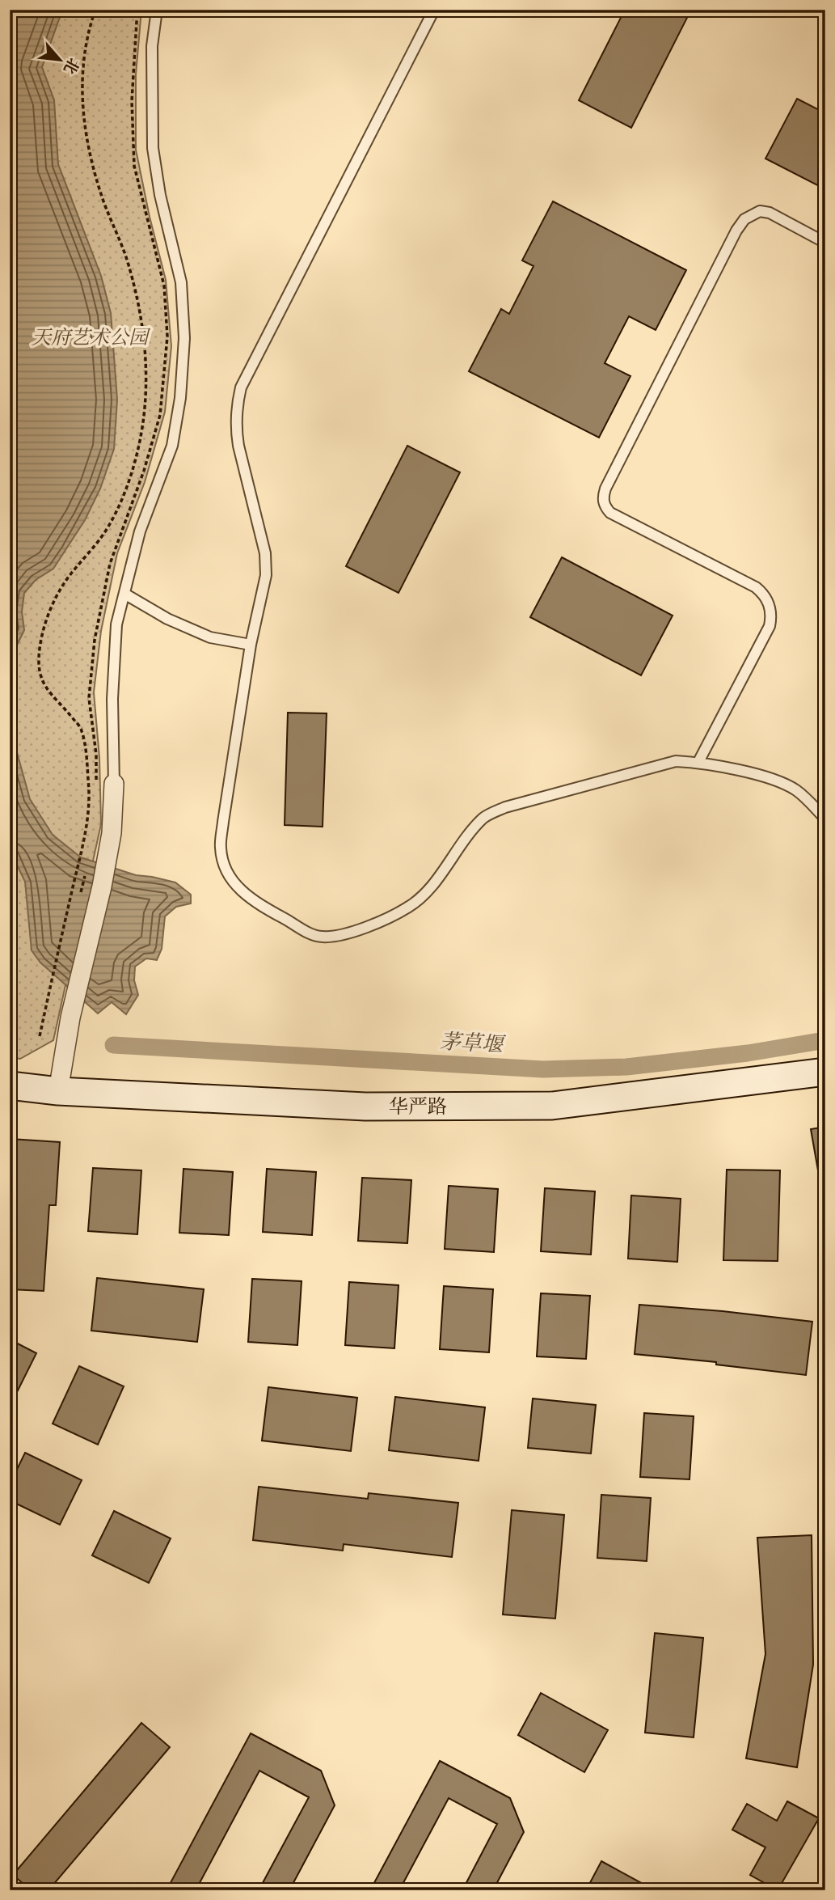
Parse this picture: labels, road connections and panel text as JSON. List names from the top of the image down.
{
  "streets": {
    "street": ["华严路"]
  },
  "water": ["茅草堰"],
  "parks": ["天府艺术公园"],
  "north": "bottom right"
}
